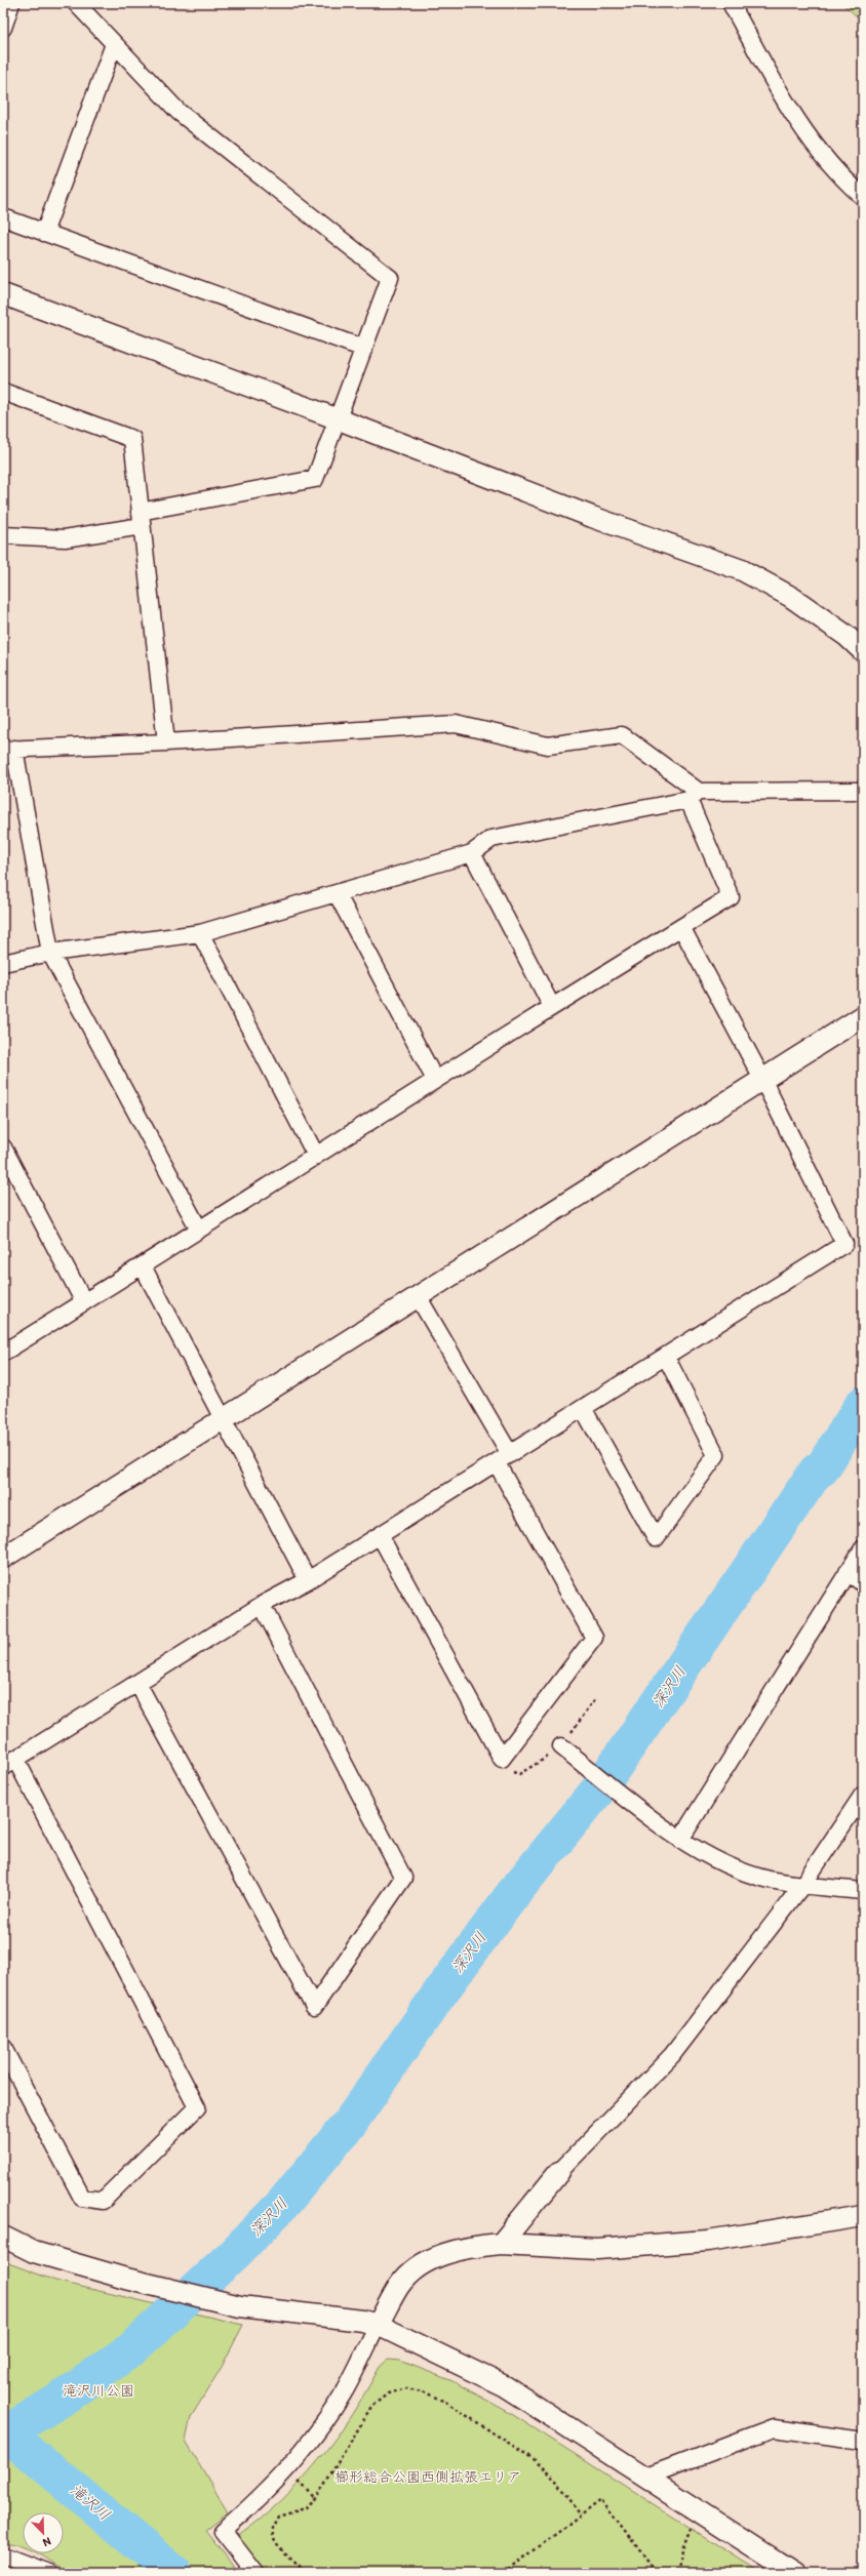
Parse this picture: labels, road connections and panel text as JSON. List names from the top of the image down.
{
  "water": ["深沢川", "滝沢川"],
  "parks": ["滝沢川公園", "櫛形総合公園西側拡張エリア"],
  "north": "bottom right"
}
